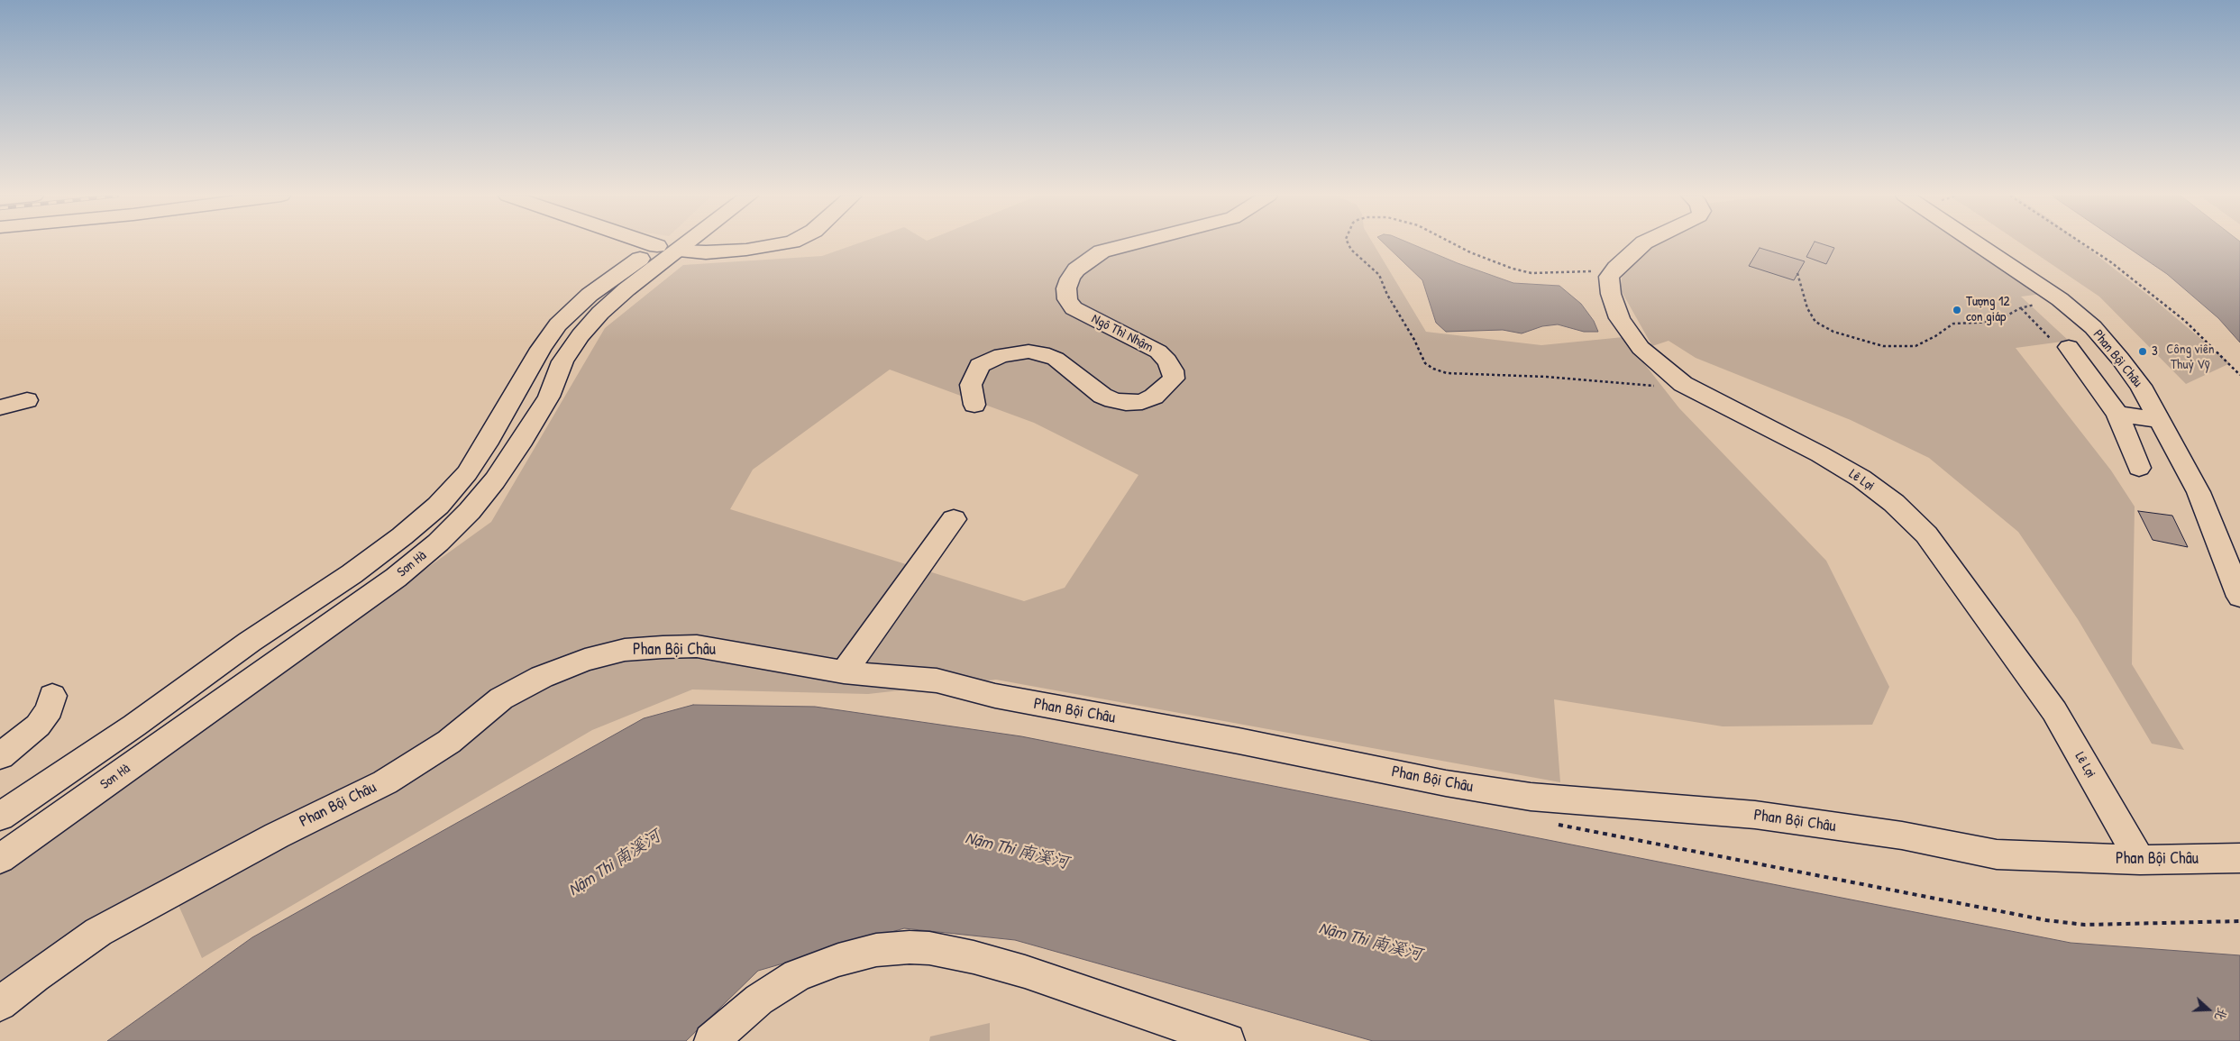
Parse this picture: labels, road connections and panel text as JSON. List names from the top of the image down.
{
  "streets": {
    "main road": [
      "Ngô Thì Nhậm",
      "Phan Bội Châu",
      "Lê Lợi",
      "Sơn Hà"
    ]
  },
  "crossings": [
    ["Phan Bội Châu", "Lê Lợi"]
  ],
  "water": ["Nậm Thi 南溪河"],
  "parks": ["Công viên Thuỷ Vỹ"],
  "places": ["Tượng 12 con giáp", "3"],
  "north": "right"
}
